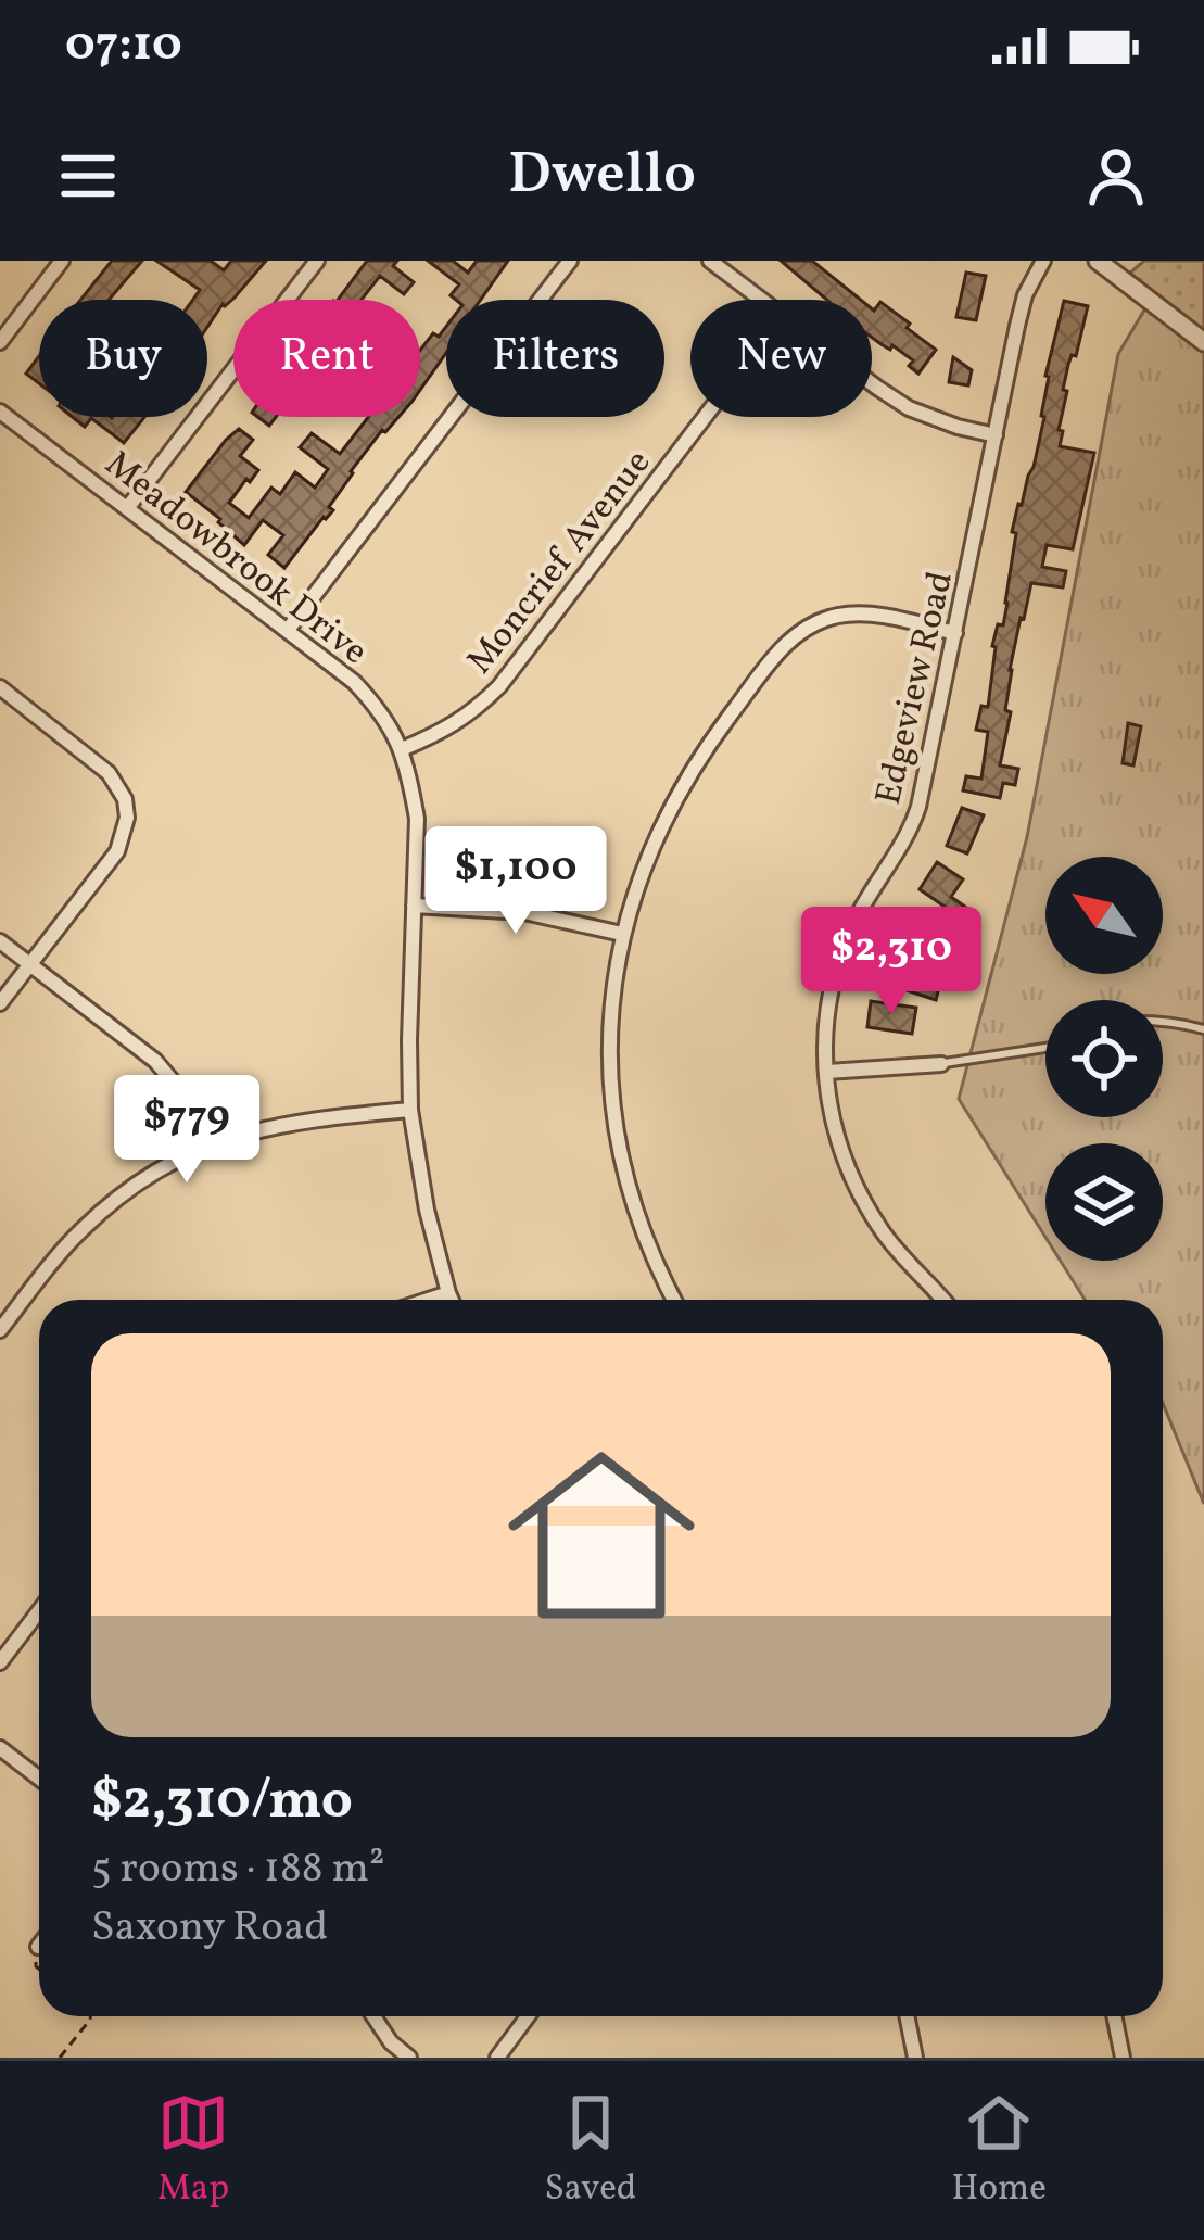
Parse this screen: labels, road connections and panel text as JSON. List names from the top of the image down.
{
  "streets": {
    "street": ["Meadowbrook Drive", "Moncrief Avenue", "Edgeview Road"]
  },
  "crossings": [
    ["Meadowbrook Drive", "Moncrief Avenue"]
  ],
  "north": "top left",
  "page": {
    "status": "07:10",
    "header": "Dwello",
    "chip": [
      "Buy",
      "Rent",
      "Filters",
      "New"
    ],
    "price": ["$1,100", "$2,310", "$779"],
    "list": [
      {
        "name": "$2,310/mo",
        "note": "5 rooms · 188 m² · Saxony Road"
      }
    ],
    "tabs": ["Map", "Saved", "Home"]
  }
}
